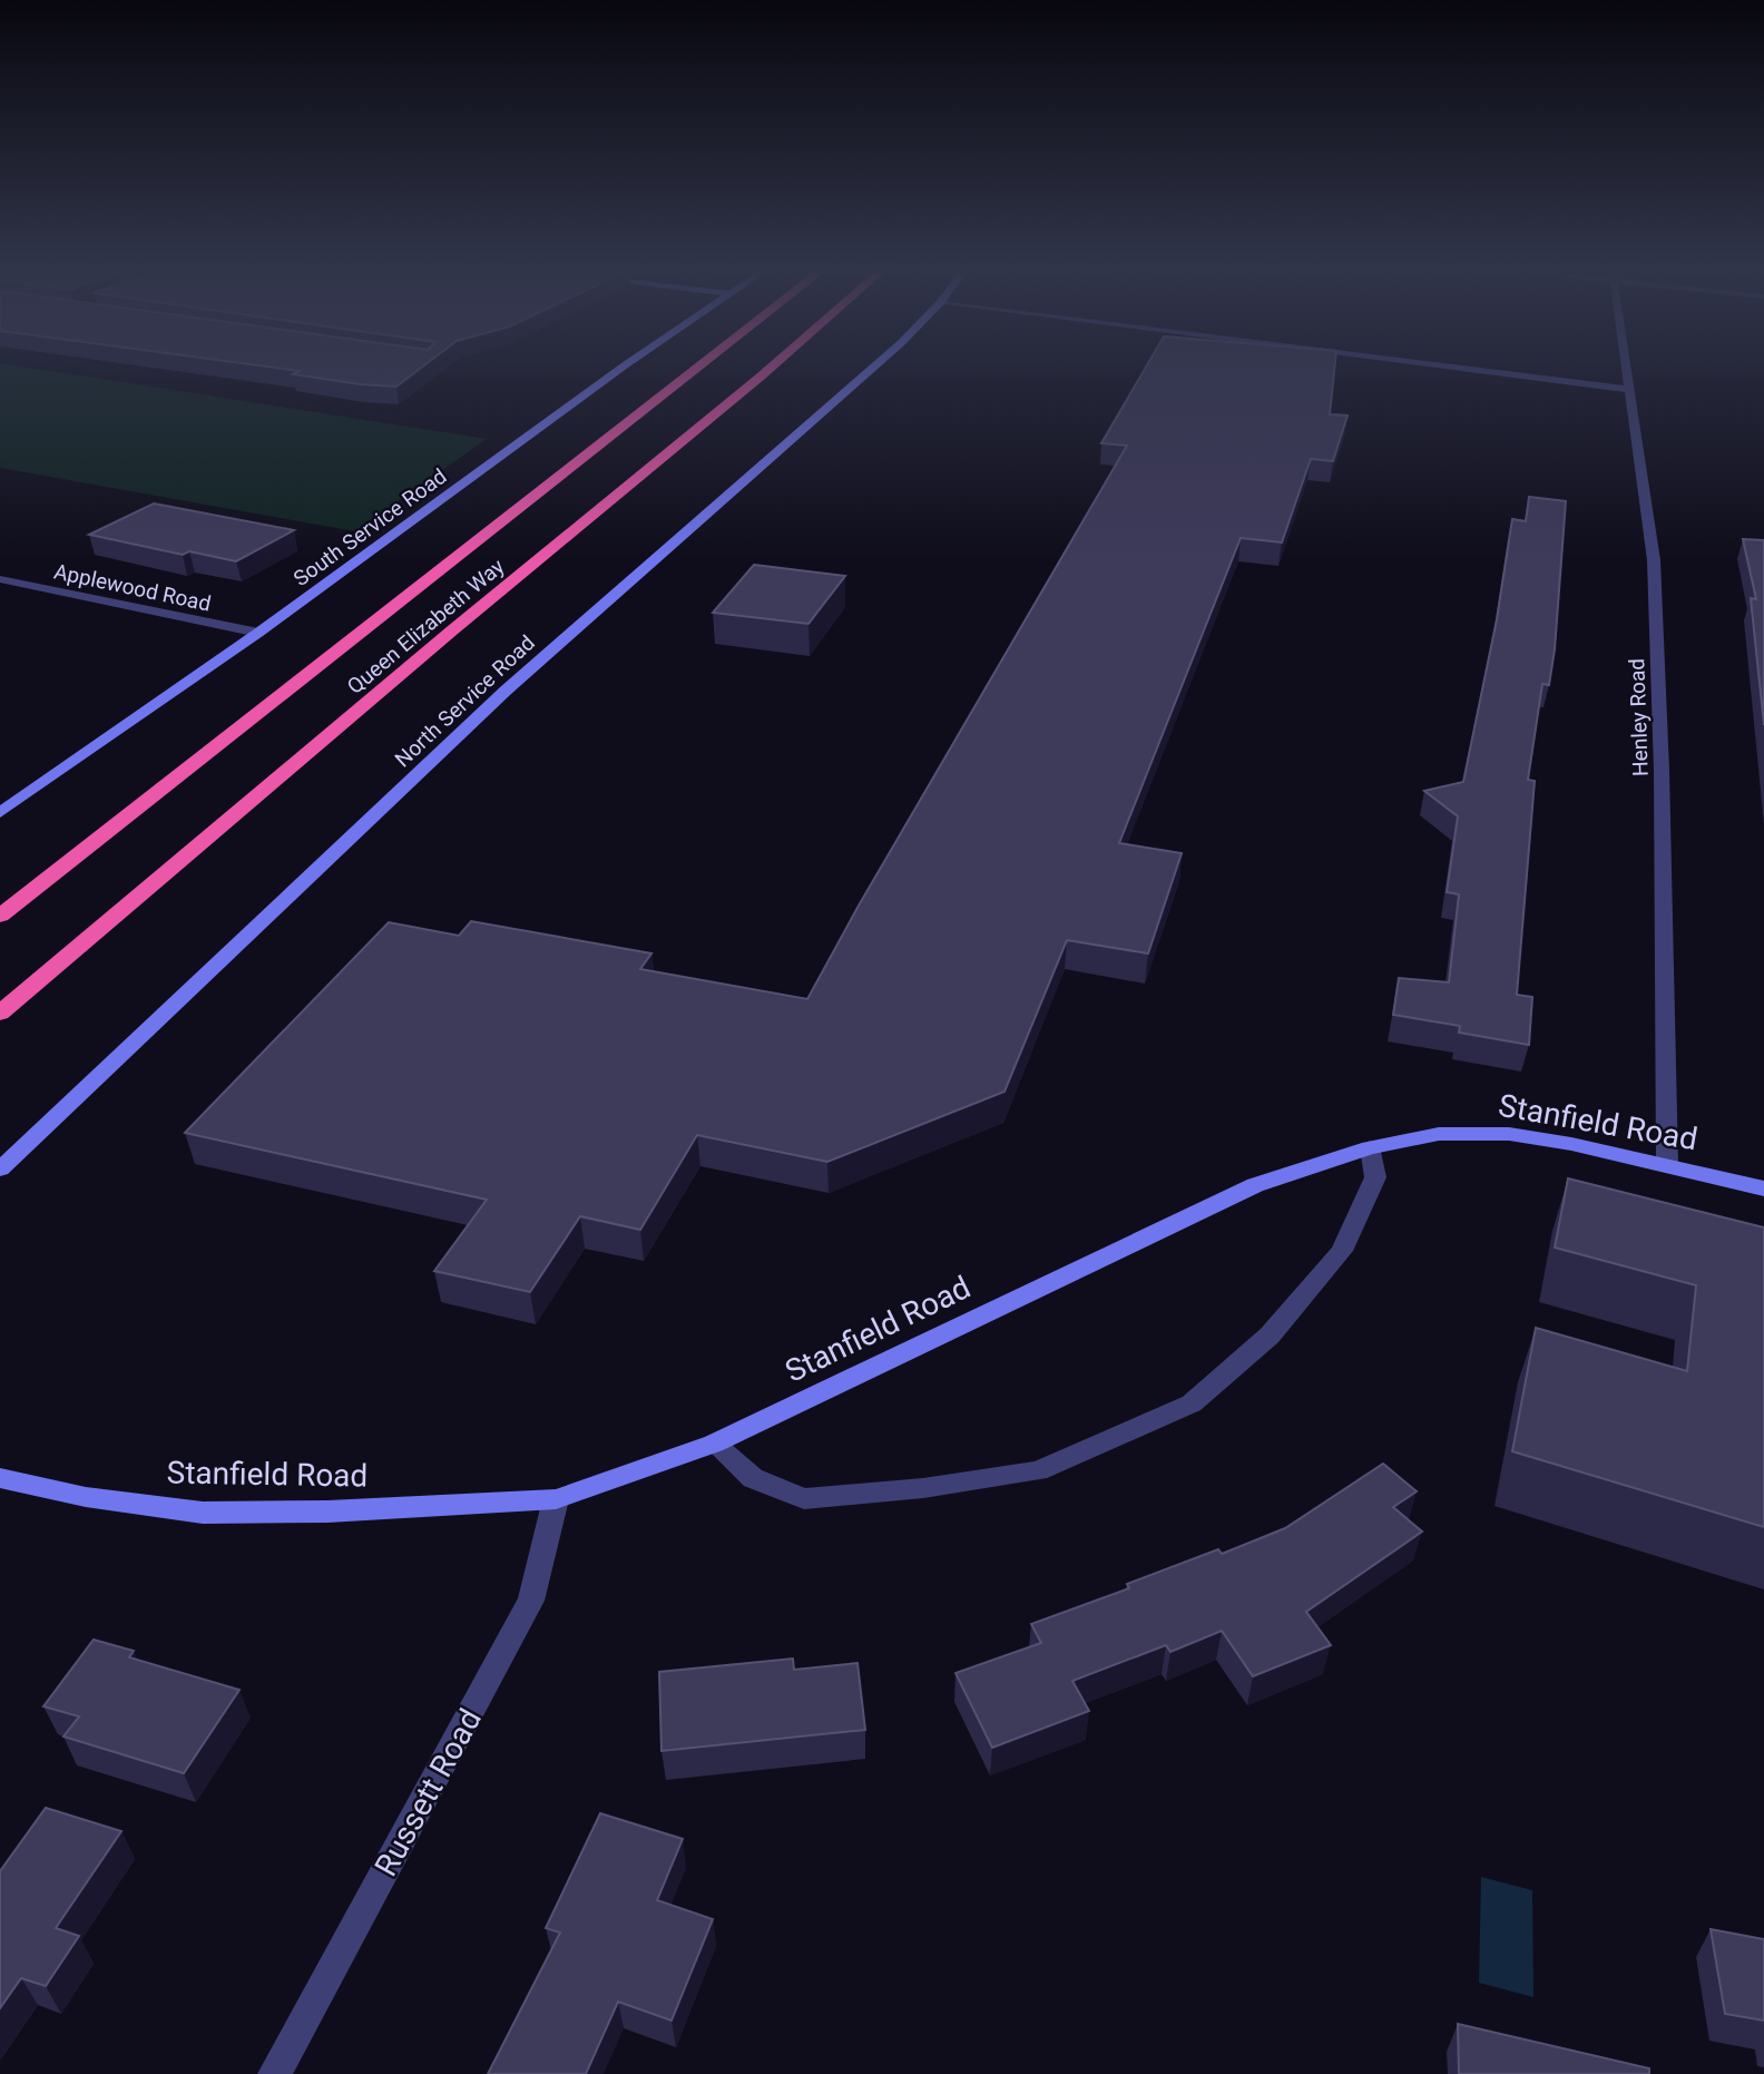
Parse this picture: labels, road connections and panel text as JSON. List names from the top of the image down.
{
  "streets": {
    "highway": ["Queen Elizabeth Way"],
    "main road": ["South Service Road", "North Service Road", "Stanfield Road"],
    "street": ["Applewood Road", "Henley Road", "Russett Road"]
  },
  "crossings": [
    ["South Service Road", "Applewood Road"],
    ["Henley Road", "Stanfield Road"],
    ["Stanfield Road", "Russett Road"]
  ]
}
